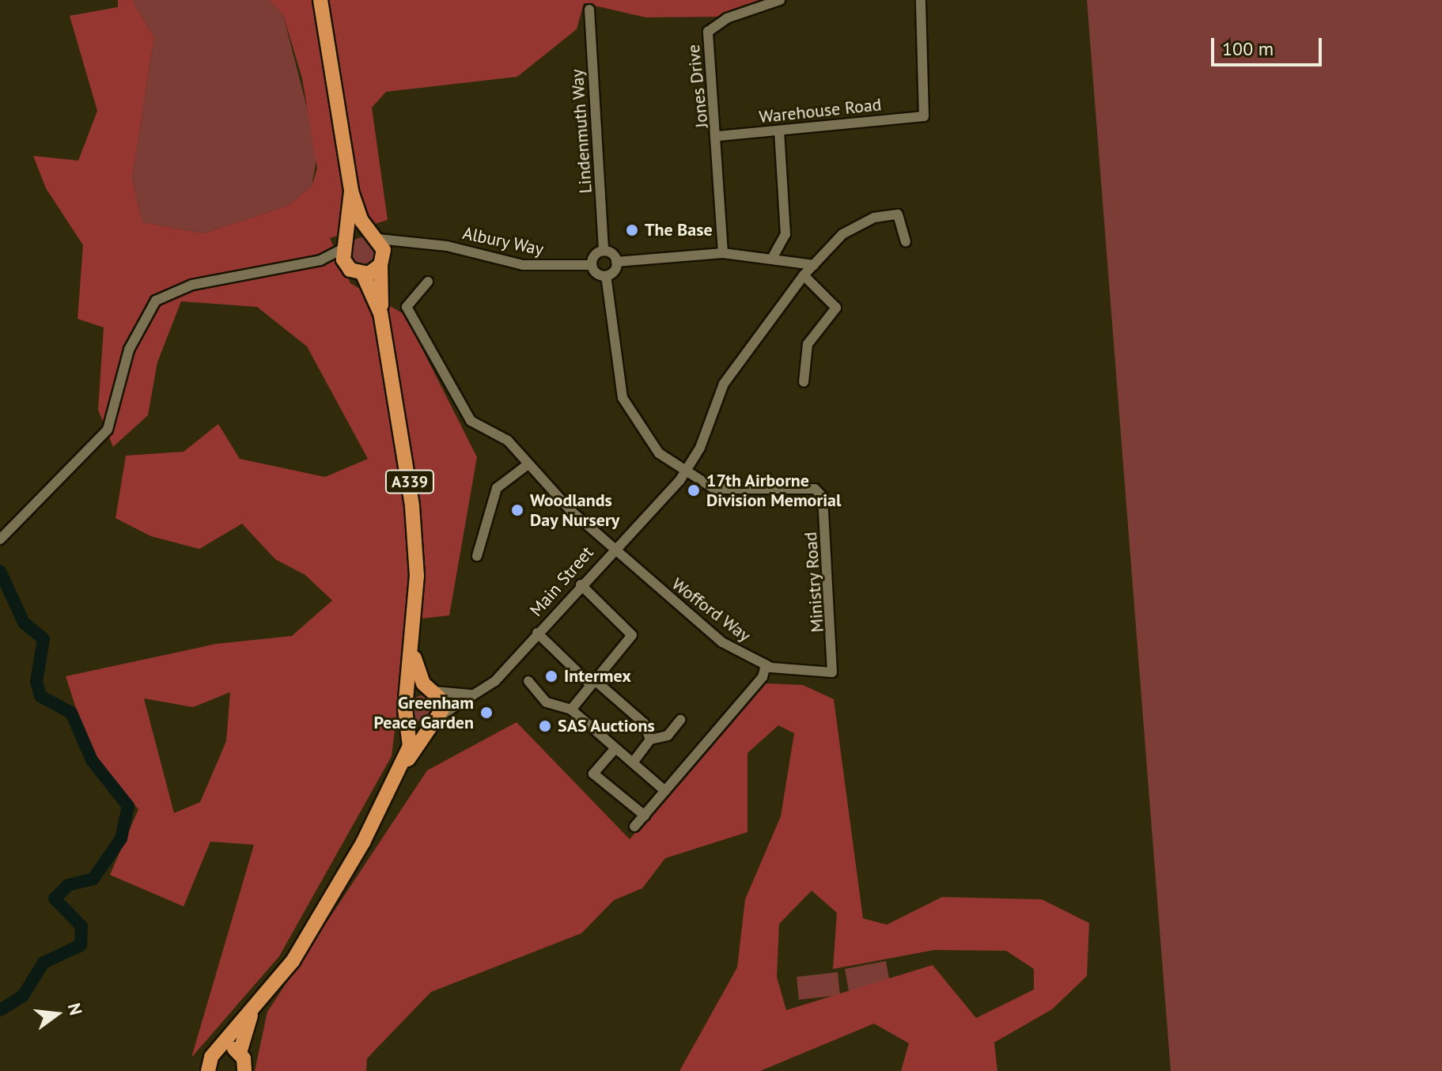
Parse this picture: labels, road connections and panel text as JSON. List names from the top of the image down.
{
  "streets": {
    "highway": ["A339"],
    "street": [
      "Jones Drive",
      "Warehouse Road",
      "Lindenmuth Way",
      "Albury Way",
      "Main Street",
      "Ministry Road",
      "Wofford Way"
    ]
  },
  "crossings": [
    ["Jones Drive", "Warehouse Road"],
    ["Albury Way", "A339"],
    ["A339", "Main Street"],
    ["Main Street", "Ministry Road"],
    ["Main Street", "Wofford Way"],
    ["Ministry Road", "Wofford Way"]
  ],
  "places": [
    "The Base",
    "17th Airborne Division Memorial",
    "Woodlands Day Nursery",
    "Intermex",
    "Greenham Peace Garden",
    "SAS Auctions"
  ],
  "scale_bar": "100 m",
  "north": "right"
}
